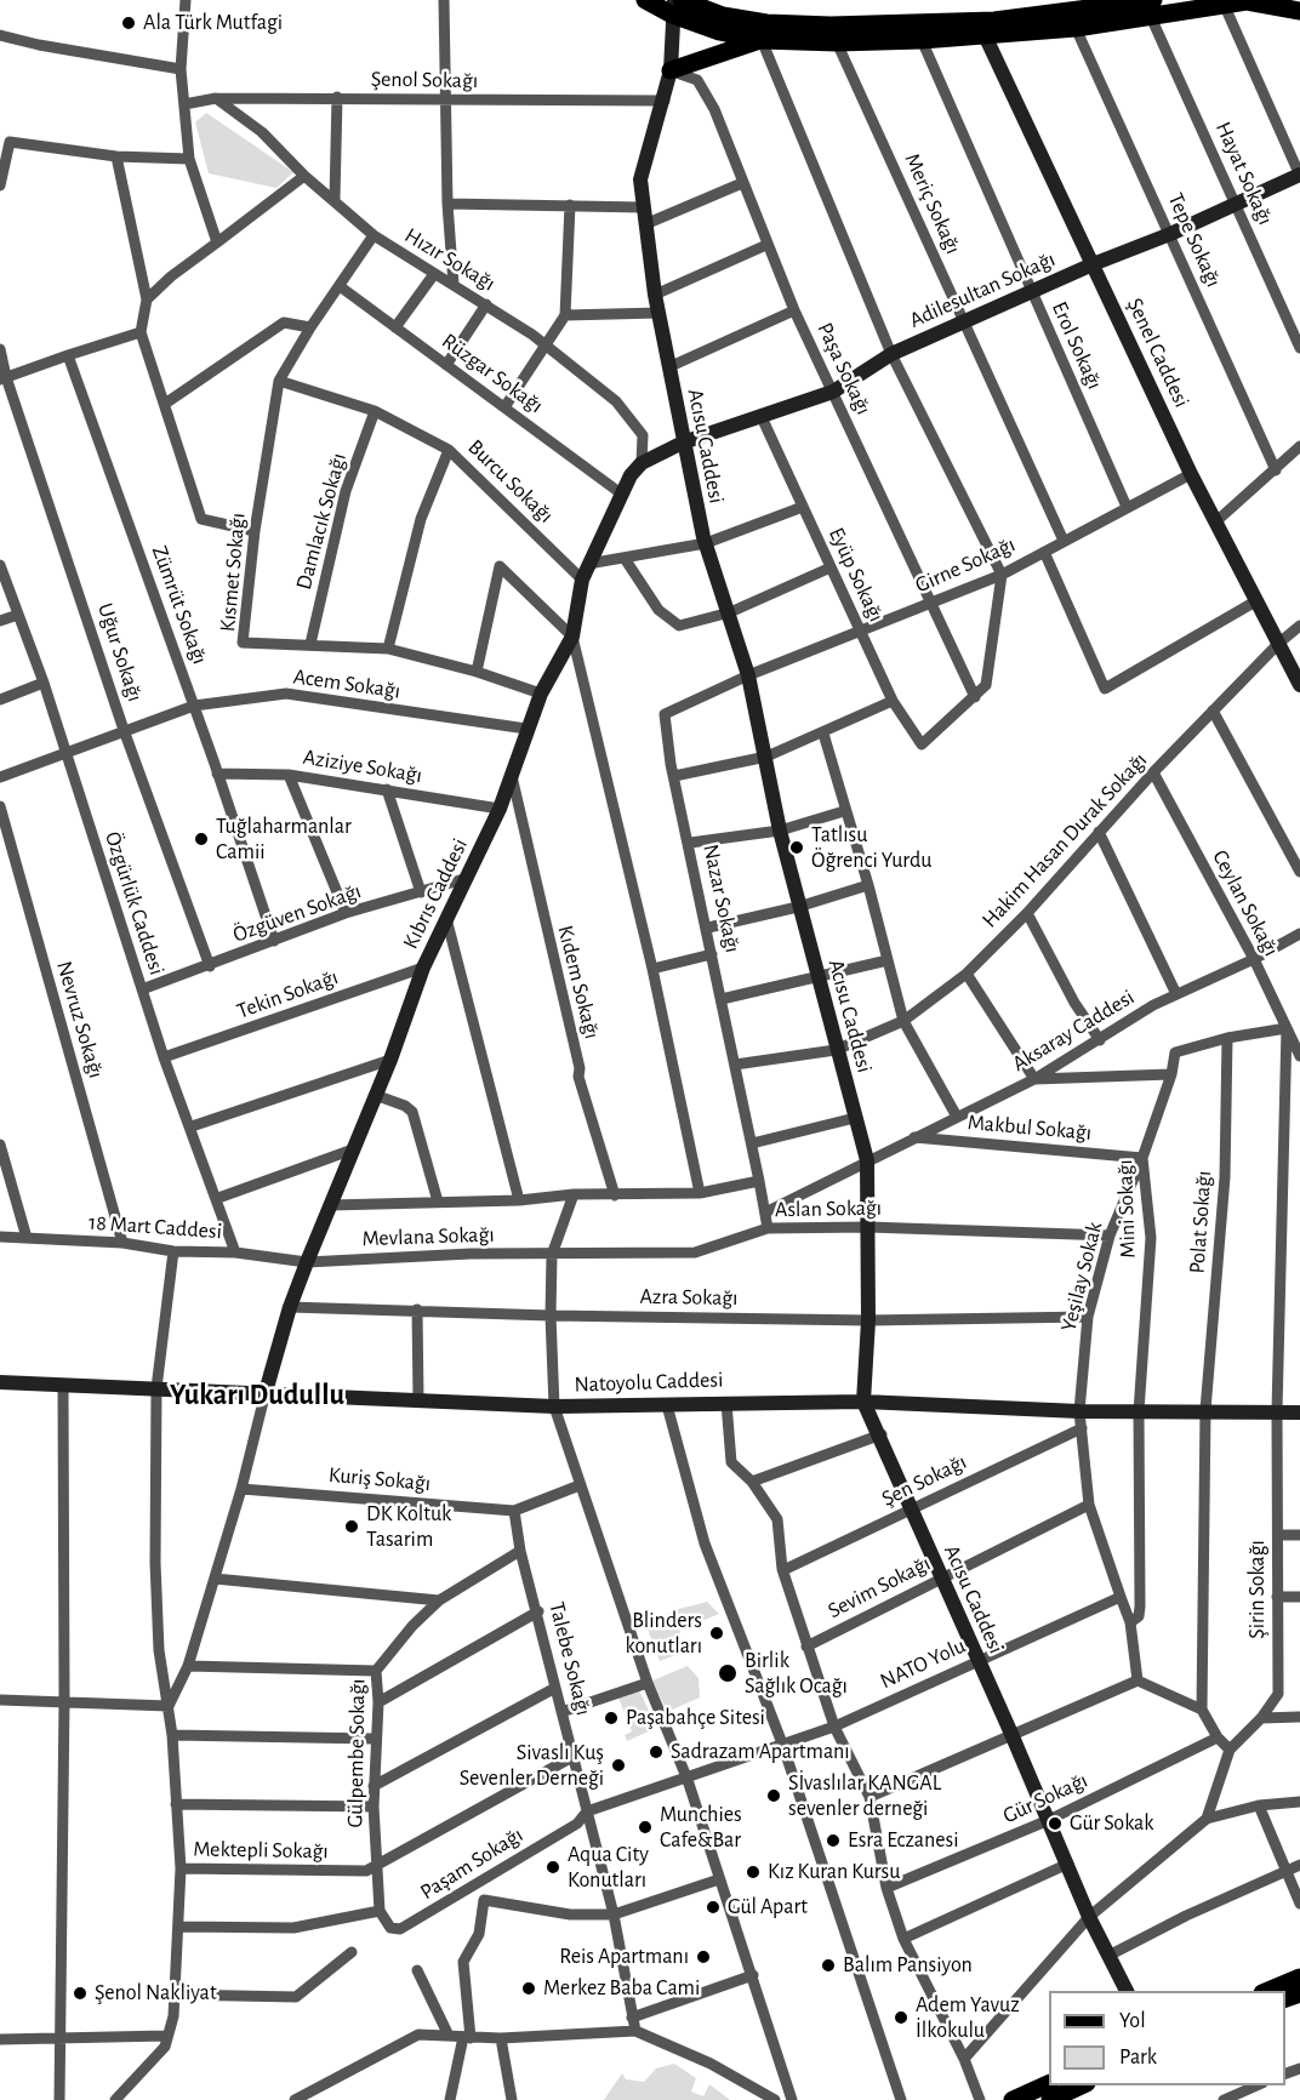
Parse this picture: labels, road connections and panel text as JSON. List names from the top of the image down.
{
  "streets": {
    "street": [
      "Şenol Sokağı",
      "Hayat Sokağı",
      "Meriç Sokağı",
      "Tepe Sokağı",
      "Hızır Sokağı",
      "Adilesultan Sokağı",
      "Erol Sokağı",
      "Şenel Caddesi",
      "Paşa Sokağı",
      "Rüzgar Sokağı",
      "Acısu Caddesi",
      "Burcu Sokağı",
      "Damlacık Sokağı",
      "Girne Sokağı",
      "Kısmet Sokağı",
      "Eyüp Sokağı",
      "Zümrüt Sokağı",
      "Uğur Sokağı",
      "Acem Sokağı",
      "Aziziye Sokağı",
      "Hakim Hasan Durak Sokağı",
      "Kıbrıs Caddesi",
      "Nazar Sokağı",
      "Özgürlük Caddesi",
      "Ceylan Sokağı",
      "Özgüven Sokağı",
      "Kıdem Sokağı",
      "Tekin Sokağı",
      "Nevruz Sokağı",
      "Aksaray Caddesi",
      "Makbul Sokağı",
      "Aslan Sokağı",
      "Mini Sokağı",
      "Polat Sokağı",
      "18 Mart Caddesi",
      "Mevlana Sokağı",
      "Yeşilay Sokak",
      "Azra Sokağı",
      "Natoyolu Caddesi",
      "Kuriş Sokağı",
      "Şen Sokağı",
      "Sevim Sokağı",
      "Şirin Sokağı",
      "Talebe Sokağı",
      "NATO Yolu",
      "Gülpembe Sokağı",
      "Gür Sokağı",
      "Mektepli Sokağı",
      "Paşam Sokağı"
    ]
  },
  "crossings": [
    ["Şenol Sokağı", "Hızır Sokağı"],
    ["Şenol Sokağı", "Acısu Caddesi"],
    ["Hayat Sokağı", "Adilesultan Sokağı"],
    ["Meriç Sokağı", "Adilesultan Sokağı"],
    ["Meriç Sokağı", "Girne Sokağı"],
    ["Tepe Sokağı", "Adilesultan Sokağı"],
    ["Hızır Sokağı", "Kısmet Sokağı"],
    ["Hızır Sokağı", "Kıbrıs Caddesi"],
    ["Adilesultan Sokağı", "Erol Sokağı"],
    ["Adilesultan Sokağı", "Şenel Caddesi"],
    ["Adilesultan Sokağı", "Paşa Sokağı"],
    ["Adilesultan Sokağı", "Acısu Caddesi"],
    ["Adilesultan Sokağı", "Eyüp Sokağı"],
    ["Adilesultan Sokağı", "Kıbrıs Caddesi"],
    ["Erol Sokağı", "Girne Sokağı"],
    ["Şenel Caddesi", "Girne Sokağı"],
    ["Şenel Caddesi", "Hakim Hasan Durak Sokağı"],
    ["Paşa Sokağı", "Acısu Caddesi"],
    ["Paşa Sokağı", "Girne Sokağı"],
    ["Paşa Sokağı", "Eyüp Sokağı"],
    ["Rüzgar Sokağı", "Kısmet Sokağı"],
    ["Rüzgar Sokağı", "Kıbrıs Caddesi"],
    ["Acısu Caddesi", "Girne Sokağı"],
    ["Acısu Caddesi", "Hakim Hasan Durak Sokağı"],
    ["Acısu Caddesi", "Kıbrıs Caddesi"],
    ["Acısu Caddesi", "Nazar Sokağı"],
    ["Acısu Caddesi", "Aksaray Caddesi"],
    ["Acısu Caddesi", "Aslan Sokağı"],
    ["Acısu Caddesi", "Azra Sokağı"],
    ["Acısu Caddesi", "Natoyolu Caddesi"],
    ["Acısu Caddesi", "Şen Sokağı"],
    ["Acısu Caddesi", "Sevim Sokağı"],
    ["Acısu Caddesi", "NATO Yolu"],
    ["Acısu Caddesi", "Gür Sokağı"],
    ["Burcu Sokağı", "Damlacık Sokağı"],
    ["Burcu Sokağı", "Kısmet Sokağı"],
    ["Burcu Sokağı", "Kıbrıs Caddesi"],
    ["Damlacık Sokağı", "Kısmet Sokağı"],
    ["Girne Sokağı", "Eyüp Sokağı"],
    ["Girne Sokağı", "Nazar Sokağı"],
    ["Kısmet Sokağı", "Kıbrıs Caddesi"],
    ["Zümrüt Sokağı", "Acem Sokağı"],
    ["Zümrüt Sokağı", "Aziziye Sokağı"],
    ["Zümrüt Sokağı", "Özgüven Sokağı"],
    ["Uğur Sokağı", "Acem Sokağı"],
    ["Uğur Sokağı", "Özgüven Sokağı"],
    ["Acem Sokağı", "Kıbrıs Caddesi"],
    ["Acem Sokağı", "Özgürlük Caddesi"],
    ["Aziziye Sokağı", "Kıbrıs Caddesi"],
    ["Hakim Hasan Durak Sokağı", "Nazar Sokağı"],
    ["Hakim Hasan Durak Sokağı", "Ceylan Sokağı"],
    ["Kıbrıs Caddesi", "Özgüven Sokağı"],
    ["Kıbrıs Caddesi", "Kıdem Sokağı"],
    ["Kıbrıs Caddesi", "Tekin Sokağı"],
    ["Kıbrıs Caddesi", "18 Mart Caddesi"],
    ["Kıbrıs Caddesi", "Mevlana Sokağı"],
    ["Kıbrıs Caddesi", "Azra Sokağı"],
    ["Kıbrıs Caddesi", "Natoyolu Caddesi"],
    ["Nazar Sokağı", "Aksaray Caddesi"],
    ["Nazar Sokağı", "Aslan Sokağı"],
    ["Özgürlük Caddesi", "Özgüven Sokağı"],
    ["Özgürlük Caddesi", "Tekin Sokağı"],
    ["Özgürlük Caddesi", "18 Mart Caddesi"],
    ["Ceylan Sokağı", "Aksaray Caddesi"],
    ["Ceylan Sokağı", "Şirin Sokağı"],
    ["Nevruz Sokağı", "18 Mart Caddesi"],
    ["Aksaray Caddesi", "Makbul Sokağı"],
    ["Makbul Sokağı", "Mini Sokağı"],
    ["Makbul Sokağı", "Yeşilay Sokak"],
    ["Aslan Sokağı", "Mevlana Sokağı"],
    ["Aslan Sokağı", "Yeşilay Sokak"],
    ["Mini Sokağı", "Polat Sokağı"],
    ["Mini Sokağı", "Yeşilay Sokak"],
    ["Mini Sokağı", "Natoyolu Caddesi"],
    ["Polat Sokağı", "Natoyolu Caddesi"],
    ["18 Mart Caddesi", "Mevlana Sokağı"],
    ["Yeşilay Sokak", "Azra Sokağı"],
    ["Yeşilay Sokak", "Natoyolu Caddesi"],
    ["Yeşilay Sokak", "Şen Sokağı"],
    ["Yeşilay Sokak", "Sevim Sokağı"],
    ["Yeşilay Sokak", "NATO Yolu"],
    ["Natoyolu Caddesi", "Şirin Sokağı"],
    ["Kuriş Sokağı", "Talebe Sokağı"],
    ["Talebe Sokağı", "NATO Yolu"],
    ["Talebe Sokağı", "Gülpembe Sokağı"],
    ["Talebe Sokağı", "Mektepli Sokağı"],
    ["Talebe Sokağı", "Paşam Sokağı"],
    ["NATO Yolu", "Paşam Sokağı"],
    ["Gülpembe Sokağı", "Mektepli Sokağı"],
    ["Gülpembe Sokağı", "Paşam Sokağı"]
  ],
  "districts": ["Yukarı Dudullu"],
  "places": [
    "Ala Türk Mutfagi",
    "Tuğlaharmanlar Camii",
    "Tatlısu Öğrenci Yurdu",
    "DK Koltuk Tasarim",
    "Blinders konutları",
    "Birlik Sağlık Ocağı",
    "Paşabahçe Sitesi",
    "Sadrazam Apartmanı",
    "Sivaslı Kuş Sevenler Derneği",
    "Sİvaslılar KANGAL sevenler derneği",
    "Gür Sokak",
    "Munchies Cafe&Bar",
    "Esra Eczanesi",
    "Aqua City Konutları",
    "Kız Kuran Kursu",
    "Gül Apart",
    "Reis Apartmanı",
    "Balım Pansiyon",
    "Merkez Baba Cami",
    "Şenol Nakliyat",
    "Adem Yavuz İlkokulu"
  ],
  "legend": ["Yol", "Park"]
}
